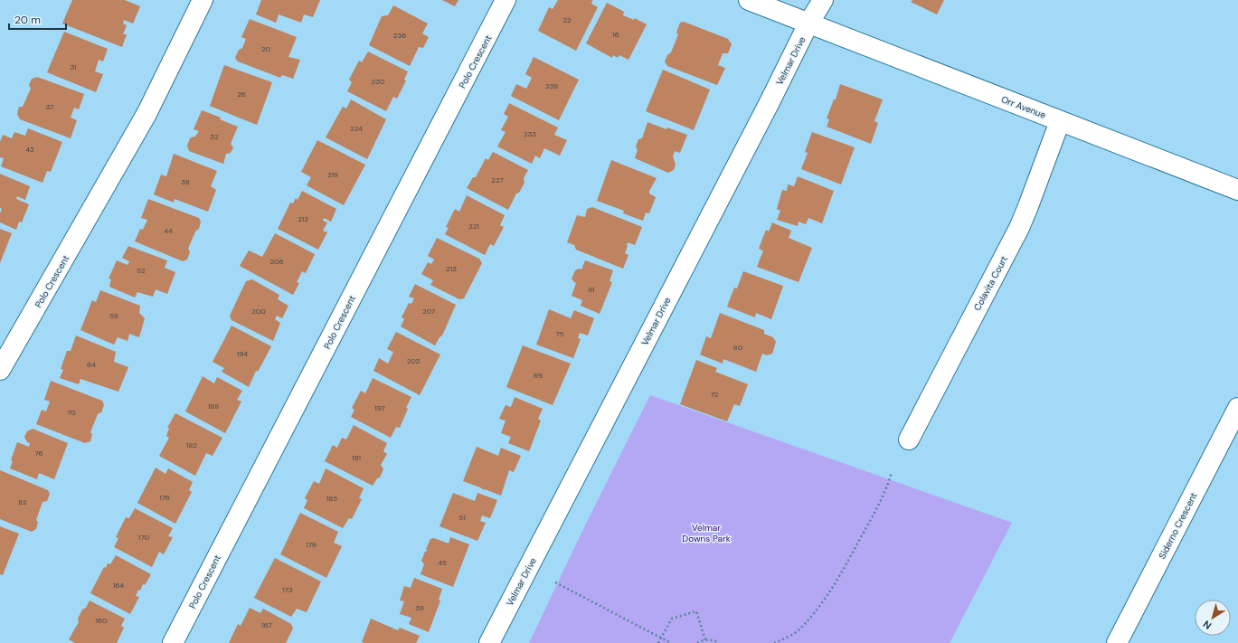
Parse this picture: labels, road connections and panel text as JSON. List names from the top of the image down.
{
  "streets": {
    "street": [
      "Velmar Drive",
      "Polo Crescent",
      "Orr Avenue",
      "Colavita Court",
      "Siderno Crescent"
    ]
  },
  "crossings": [
    ["Velmar Drive", "Orr Avenue"],
    ["Orr Avenue", "Colavita Court"]
  ],
  "parks": ["Velmar Downs Park"],
  "house_numbers": [
    "22",
    "16",
    "236",
    "20",
    "31",
    "230",
    "239",
    "26",
    "37",
    "224",
    "233",
    "32",
    "43",
    "218",
    "227",
    "38",
    "212",
    "221",
    "44",
    "206",
    "213",
    "52",
    "81",
    "200",
    "207",
    "58",
    "75",
    "80",
    "194",
    "203",
    "64",
    "69",
    "72",
    "188",
    "197",
    "70",
    "182",
    "76",
    "191",
    "176",
    "185",
    "82",
    "51",
    "170",
    "179",
    "45",
    "164",
    "173",
    "39",
    "160",
    "167"
  ],
  "scale_bar": "20 m",
  "north": "bottom left"
}
